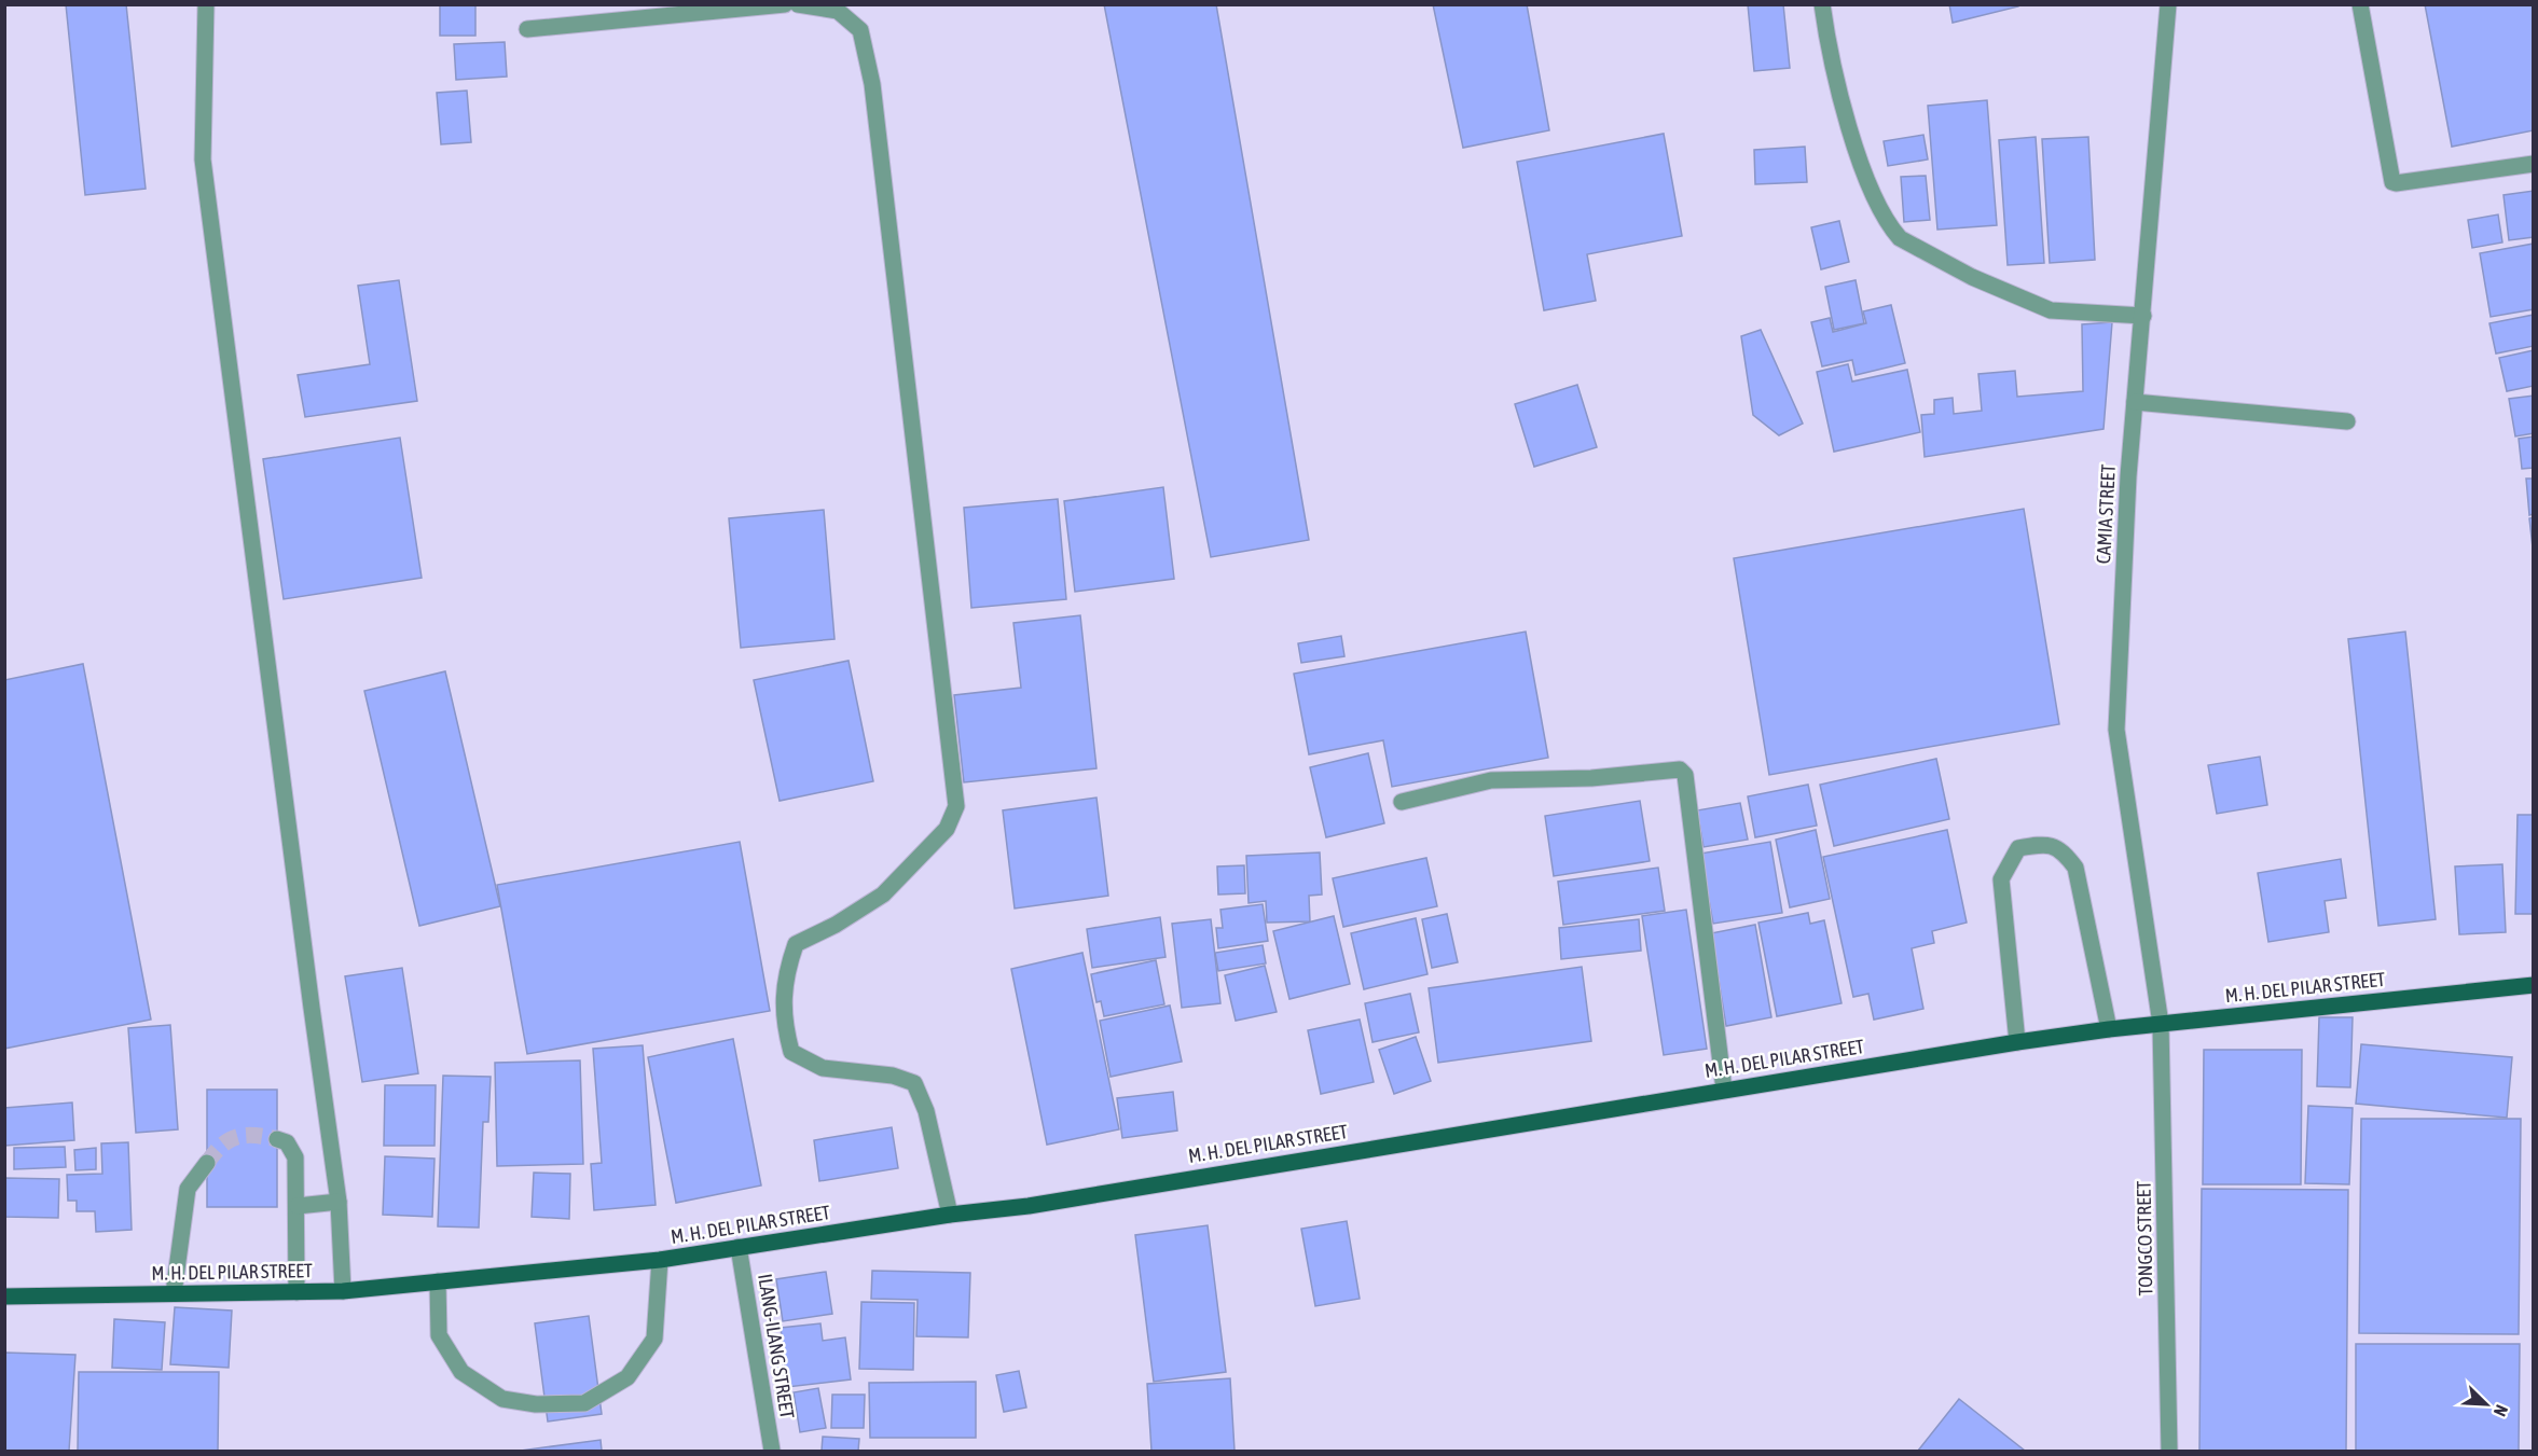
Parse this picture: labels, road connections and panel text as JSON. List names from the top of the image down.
{
  "streets": {
    "main road": ["M. H. DEL PILAR STREET"],
    "street": ["CAMIA STREET", "TONGCO STREET", "ILANG-ILANG STREET"]
  },
  "crossings": [
    ["CAMIA STREET", "M. H. DEL PILAR STREET"],
    ["CAMIA STREET", "TONGCO STREET"],
    ["M. H. DEL PILAR STREET", "TONGCO STREET"],
    ["M. H. DEL PILAR STREET", "ILANG-ILANG STREET"]
  ],
  "north": "bottom right"
}
